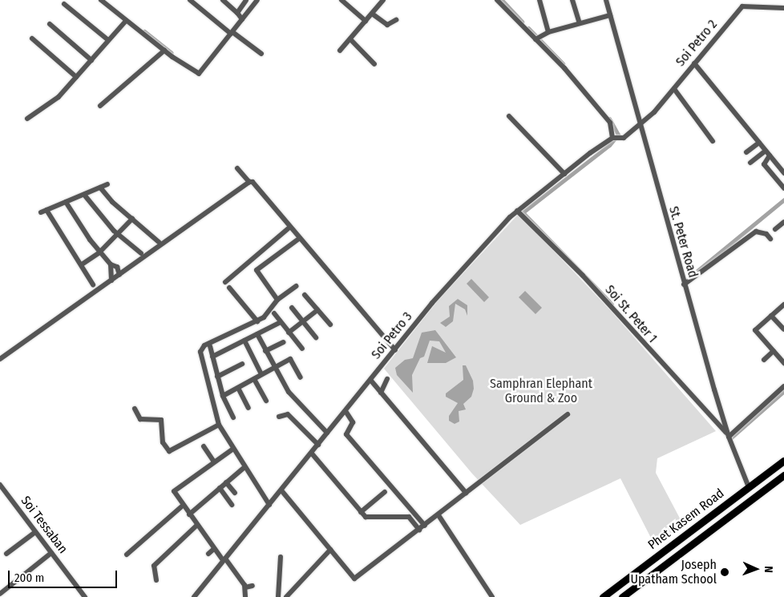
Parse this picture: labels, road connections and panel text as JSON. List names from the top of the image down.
{
  "streets": {
    "main road": ["Phet Kasem Road"],
    "street": [
      "Soi Petro 2",
      "St. Peter Road",
      "Soi St. Peter 1",
      "Soi Petro 3",
      "Soi Tessaban"
    ]
  },
  "crossings": [
    ["Soi Petro 2", "St. Peter Road"],
    ["Soi Petro 2", "Soi Petro 3"],
    ["St. Peter Road", "Soi St. Peter 1"],
    ["St. Peter Road", "Soi Petro 3"],
    ["St. Peter Road", "Phet Kasem Road"],
    ["Soi St. Peter 1", "Soi Petro 3"]
  ],
  "parks": ["Samphran Elephant Ground & Zoo"],
  "places": ["Joseph Upatham School"],
  "scale_bar": "200 m",
  "north": "right"
}
